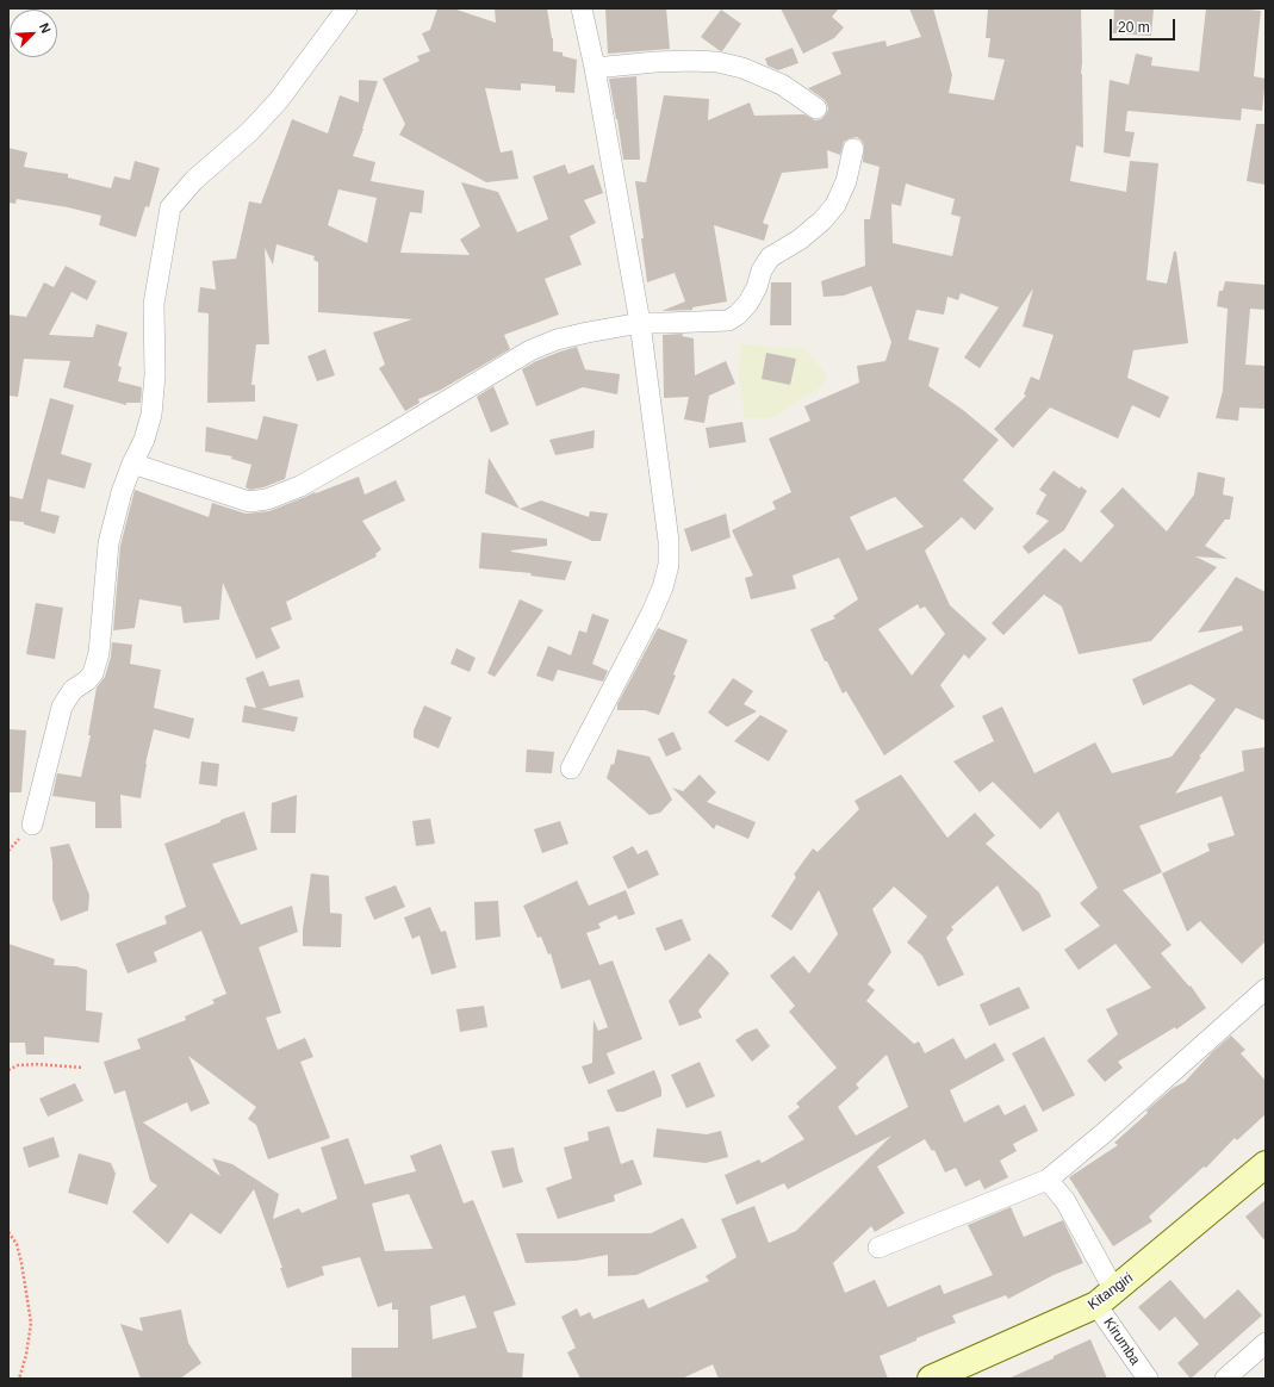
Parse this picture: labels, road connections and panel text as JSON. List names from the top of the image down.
{
  "streets": {
    "main road": ["Kitangiri"],
    "street": ["Kirumba"]
  },
  "crossings": [
    ["Kitangiri", "Kirumba"]
  ],
  "scale_bar": "20 m",
  "north": "top right"
}
